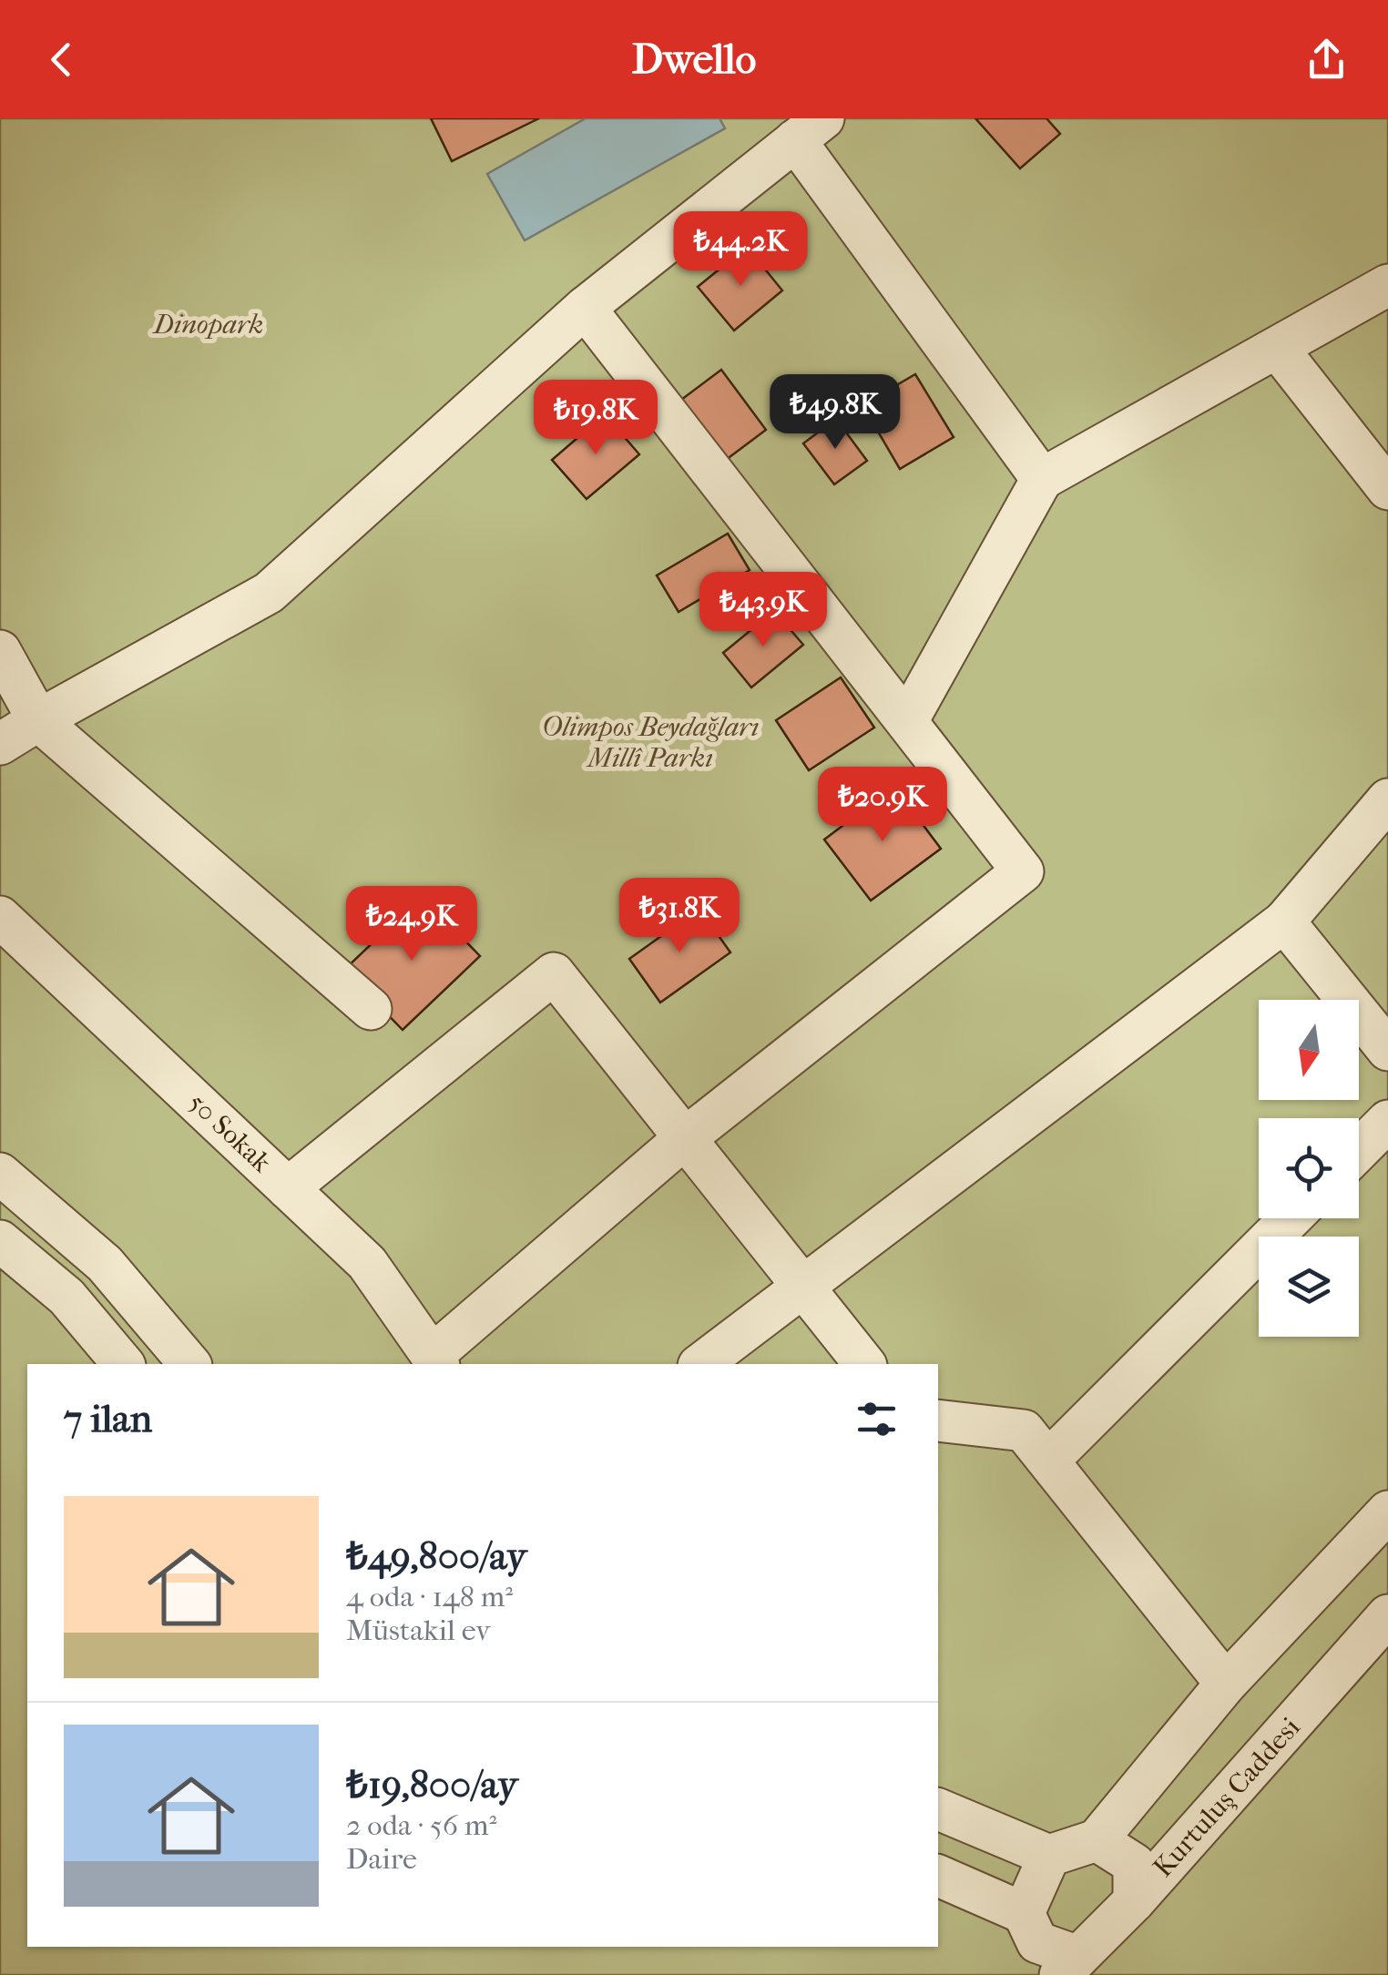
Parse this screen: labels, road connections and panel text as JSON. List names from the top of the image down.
{
  "streets": {
    "street": ["50 Sokak", "Kurtuluş Caddesi"]
  },
  "parks": ["Dinopark", "Olimpos Beydağları Millî Parkı"],
  "north": "bottom",
  "page": {
    "header": "Dwello",
    "price": [
      "₺44.2K",
      "₺49.8K",
      "₺19.8K",
      "₺43.9K",
      "₺20.9K",
      "₺31.8K",
      "₺24.9K"
    ],
    "heading": "7 ilan",
    "list": [
      {
        "name": "₺49,800/ay",
        "note": "4 oda · 148 m² · Müstakil ev"
      },
      {
        "name": "₺19,800/ay",
        "note": "2 oda · 56 m² · Daire"
      }
    ]
  }
}
